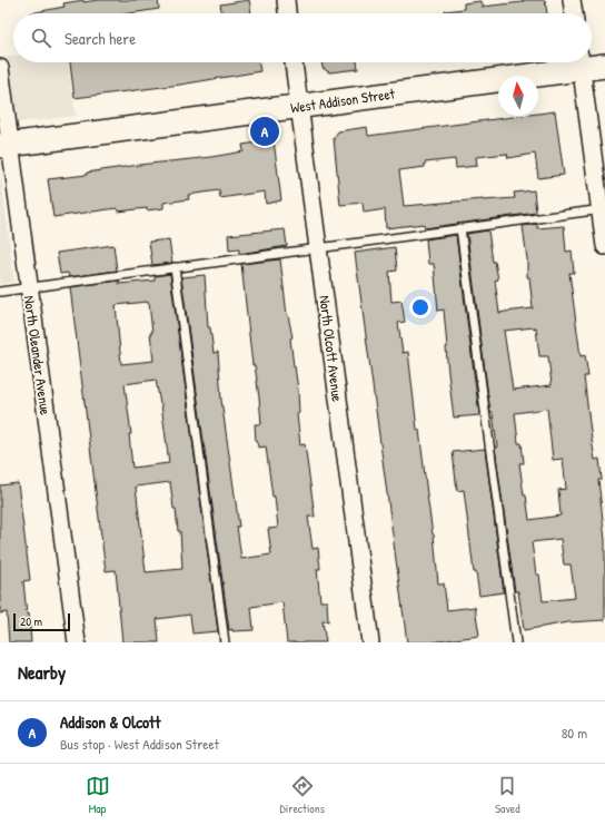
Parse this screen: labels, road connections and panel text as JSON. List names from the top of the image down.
{
  "streets": {
    "street": ["West Addison Street", "North Olcott Avenue", "North Oleander Avenue"]
  },
  "crossings": [
    ["West Addison Street", "North Olcott Avenue"],
    ["West Addison Street", "North Oleander Avenue"]
  ],
  "scale_bar": "20 m",
  "north": "top",
  "page": {
    "search": "Search here",
    "pins": "A",
    "scale": "20 m",
    "heading": "Nearby",
    "list": [
      {
        "mark": "A",
        "name": "Addison & Olcott",
        "note": "Bus stop · West Addison Street",
        "value": "80 m"
      }
    ],
    "nav": ["Map", "Directions", "Saved"]
  }
}
